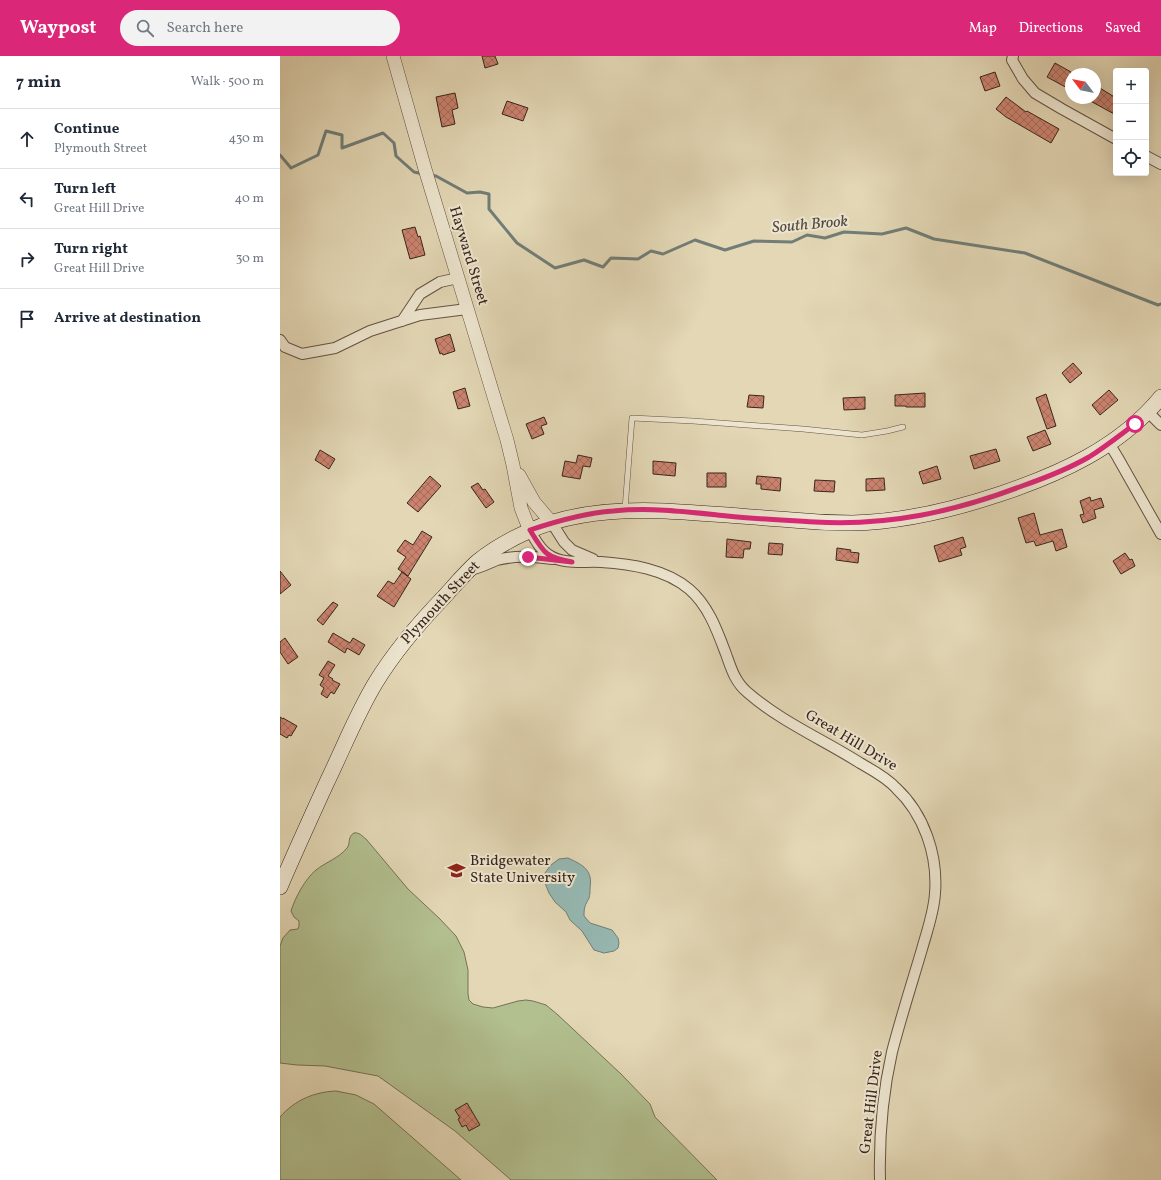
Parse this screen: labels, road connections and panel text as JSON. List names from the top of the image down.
{
  "streets": {
    "main road": ["Plymouth Street"],
    "street": ["Hayward Street", "Great Hill Drive"]
  },
  "crossings": [
    ["Hayward Street", "Plymouth Street"],
    ["Hayward Street", "Great Hill Drive"],
    ["Plymouth Street", "Great Hill Drive"]
  ],
  "water": ["South Brook"],
  "places": {
    "school or university": ["Bridgewater State University"]
  },
  "north": "top left",
  "page": {
    "header": "Waypost",
    "search": "Search here",
    "nav": ["Map", "Directions", "Saved"],
    "heading": ["7 min", "Walk · 500 m"],
    "map_buttons": ["+", "−"],
    "list": [
      ["Continue", "Plymouth Street", "430 m"],
      ["Turn left", "Great Hill Drive", "40 m"],
      ["Turn right", "Great Hill Drive", "30 m"],
      "Arrive at destination"
    ]
  }
}
